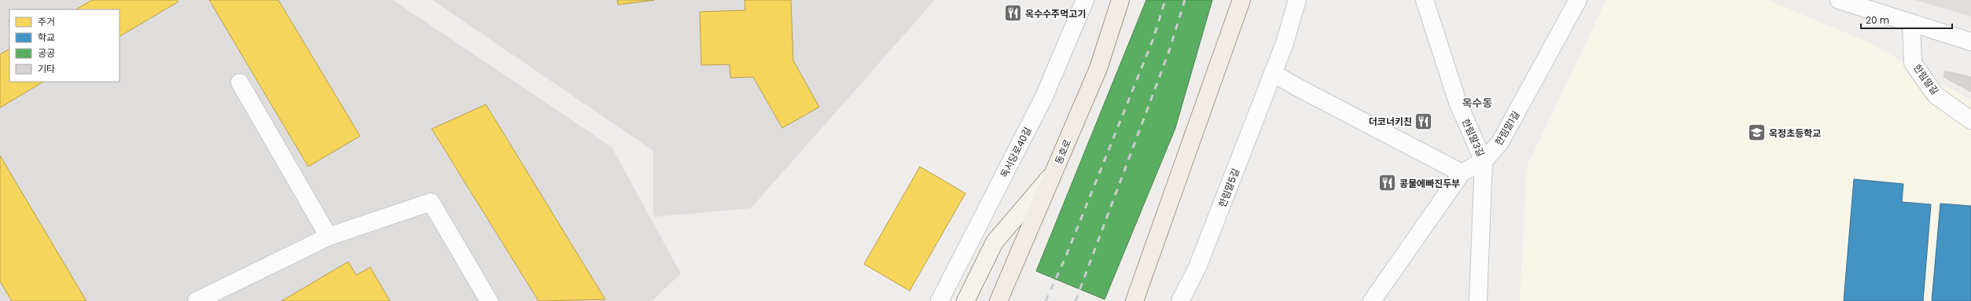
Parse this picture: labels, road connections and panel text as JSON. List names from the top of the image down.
{
  "streets": {
    "main road": ["동호로"],
    "street": [
      "한림말길",
      "한림말1길",
      "한림말3길",
      "독서당로40길",
      "한림말5길"
    ]
  },
  "crossings": [
    ["한림말1길", "한림말3길"]
  ],
  "districts": ["옥수동"],
  "places": {
    "restaurant": ["옥수수주먹고기", "더코너키친", "콩물에빠진두부"],
    "school or university": ["옥정초등학교"]
  },
  "legend": [
    "주거",
    "학교",
    "공공",
    "기타"
  ],
  "scale_bar": "20 m"
}
